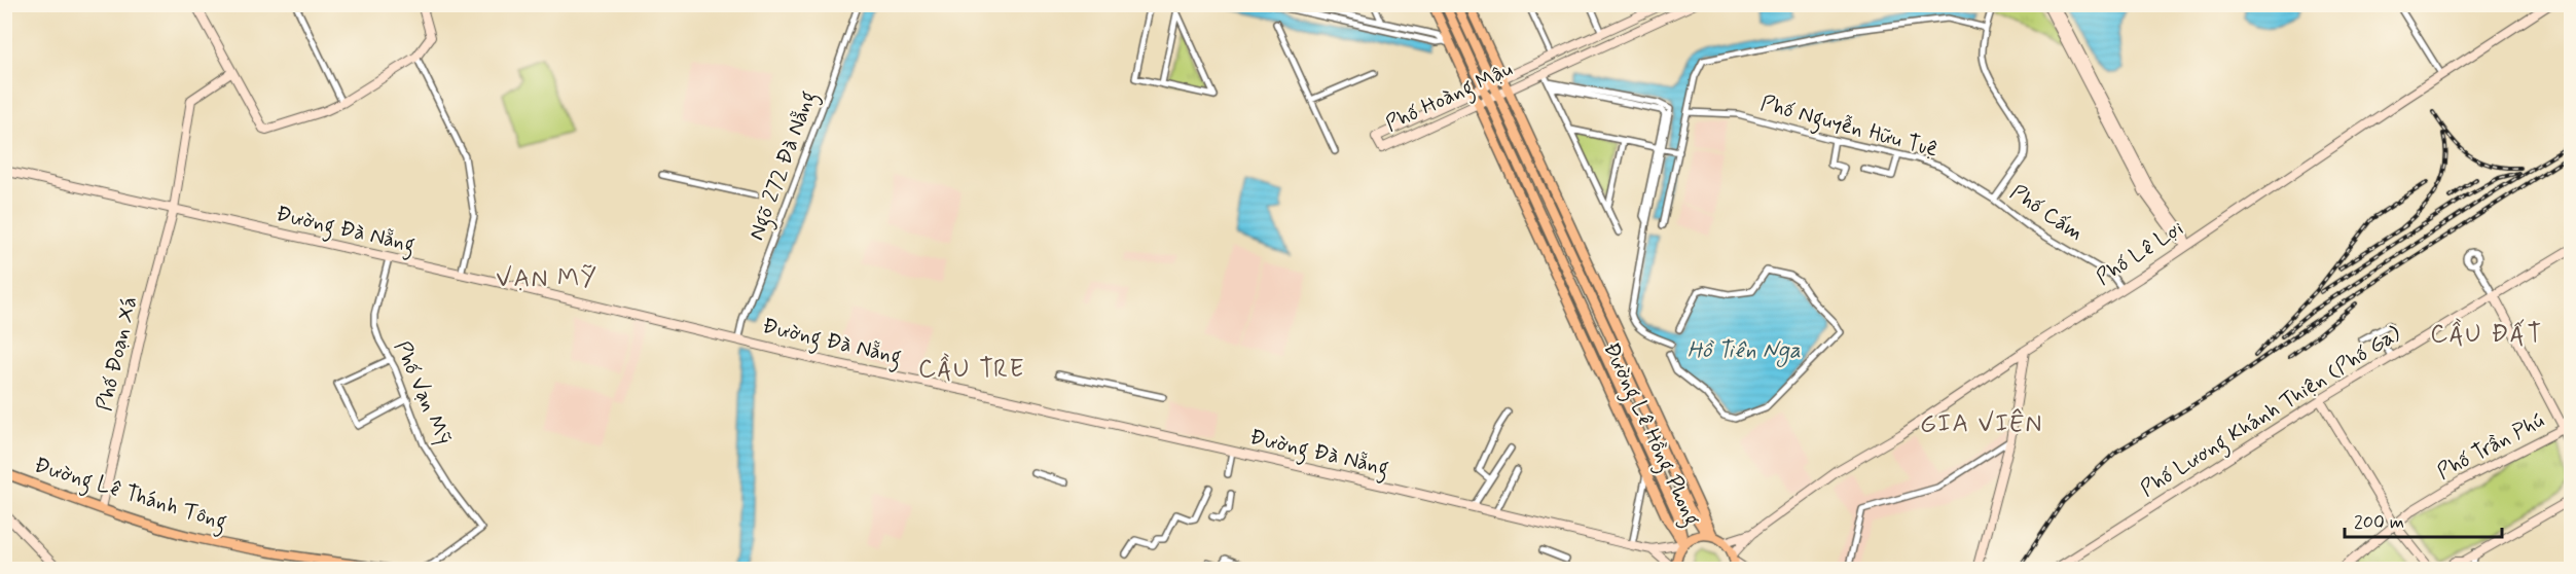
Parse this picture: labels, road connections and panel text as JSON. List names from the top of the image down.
{
  "streets": {
    "main road": [
      "Phố Hoàng Mậu",
      "Đường Đà Nẵng",
      "Phố Lê Lợi",
      "Phố Đoạn Xá",
      "Phố Lương Khánh Thiện (Phố Ga)",
      "Đường Lê Hồng Phong",
      "Phố Trần Phú",
      "Đường Lê Thánh Tông"
    ],
    "street": [
      "Phố Nguyễn Hữu Tuệ",
      "Ngõ 272 Đà Nẵng",
      "Phố Cấm",
      "Phố Vạn Mỹ"
    ]
  },
  "crossings": [
    ["Phố Hoàng Mậu", "Đường Lê Hồng Phong"],
    ["Phố Nguyễn Hữu Tuệ", "Phố Cấm"],
    ["Ngõ 272 Đà Nẵng", "Đường Đà Nẵng"],
    ["Phố Cấm", "Phố Lê Lợi"],
    ["Đường Đà Nẵng", "Phố Đoạn Xá"],
    ["Đường Đà Nẵng", "Phố Vạn Mỹ"],
    ["Đường Đà Nẵng", "Đường Lê Hồng Phong"],
    ["Phố Đoạn Xá", "Đường Lê Thánh Tông"]
  ],
  "districts": [
    "VẠN MỸ",
    "CẦU ĐẤT",
    "CẦU TRE",
    "GIA VIÊN"
  ],
  "water": ["Hồ Tiên Nga"],
  "scale_bar": "200 m"
}
